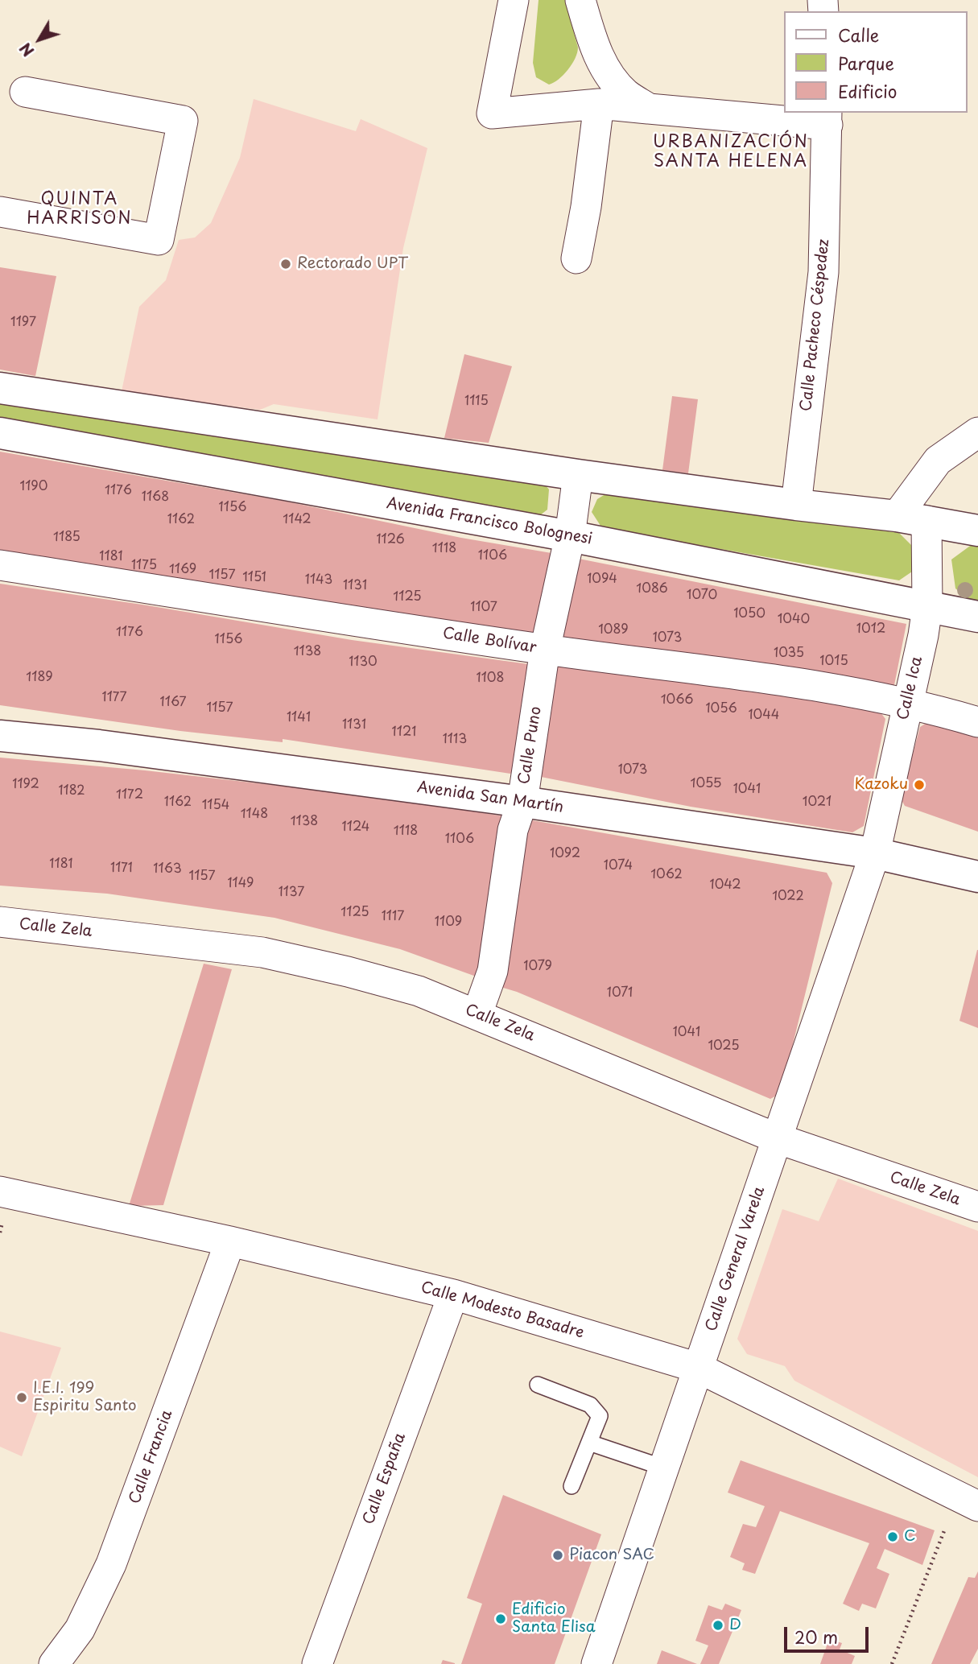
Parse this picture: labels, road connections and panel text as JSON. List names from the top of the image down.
{
  "streets": {
    "main road": ["Avenida Francisco Bolognesi", "Avenida San Martín"],
    "street": [
      "Calle Pacheco Céspedez",
      "Calle Bolívar",
      "Calle Ica",
      "Calle Puno",
      "Calle Zela",
      "Calle General Varela",
      "Calle Modesto Basadre",
      "Calle Francia",
      "Calle España"
    ]
  },
  "crossings": [
    ["Avenida Francisco Bolognesi", "Calle Ica"],
    ["Avenida Francisco Bolognesi", "Calle Puno"],
    ["Calle Bolívar", "Calle Ica"],
    ["Calle Bolívar", "Calle Puno"],
    ["Calle Ica", "Avenida San Martín"],
    ["Calle Ica", "Calle General Varela"],
    ["Calle Puno", "Avenida San Martín"],
    ["Calle Puno", "Calle Zela"],
    ["Avenida San Martín", "Calle General Varela"],
    ["Calle Zela", "Calle General Varela"],
    ["Calle General Varela", "Calle Modesto Basadre"],
    ["Calle Modesto Basadre", "Calle Francia"],
    ["Calle Modesto Basadre", "Calle España"]
  ],
  "districts": ["URBANIZACIÓN SANTA HELENA", "QUINTA HARRISON"],
  "places": [
    "Rectorado UPT",
    "Kazoku",
    "I.E.I. 199 Espiritu Santo",
    "C",
    "Piacon SAC",
    "Edificio Santa Elisa",
    "D"
  ],
  "house_numbers": [
    "1197",
    "1115",
    "1190",
    "1176",
    "1168",
    "1156",
    "1162",
    "1142",
    "1185",
    "1126",
    "1118",
    "1106",
    "1181",
    "1175",
    "1169",
    "1157",
    "1151",
    "1094",
    "1143",
    "1131",
    "1086",
    "1070",
    "1125",
    "1107",
    "1050",
    "1040",
    "1012",
    "1089",
    "1176",
    "1073",
    "1156",
    "1138",
    "1035",
    "1015",
    "1130",
    "1189",
    "1108",
    "1177",
    "1066",
    "1167",
    "1157",
    "1056",
    "1044",
    "1141",
    "1131",
    "1121",
    "1113",
    "1073",
    "1055",
    "1192",
    "1041",
    "1182",
    "1172",
    "1162",
    "1021",
    "1154",
    "1148",
    "1138",
    "1124",
    "1118",
    "1106",
    "1092",
    "1181",
    "1074",
    "1171",
    "1163",
    "1062",
    "1157",
    "1149",
    "1042",
    "1137",
    "1022",
    "1125",
    "1117",
    "1109",
    "1079",
    "1071",
    "1041",
    "1025"
  ],
  "legend": ["Calle", "Parque", "Edificio"],
  "scale_bar": "20 m",
  "north": "bottom left"
}
